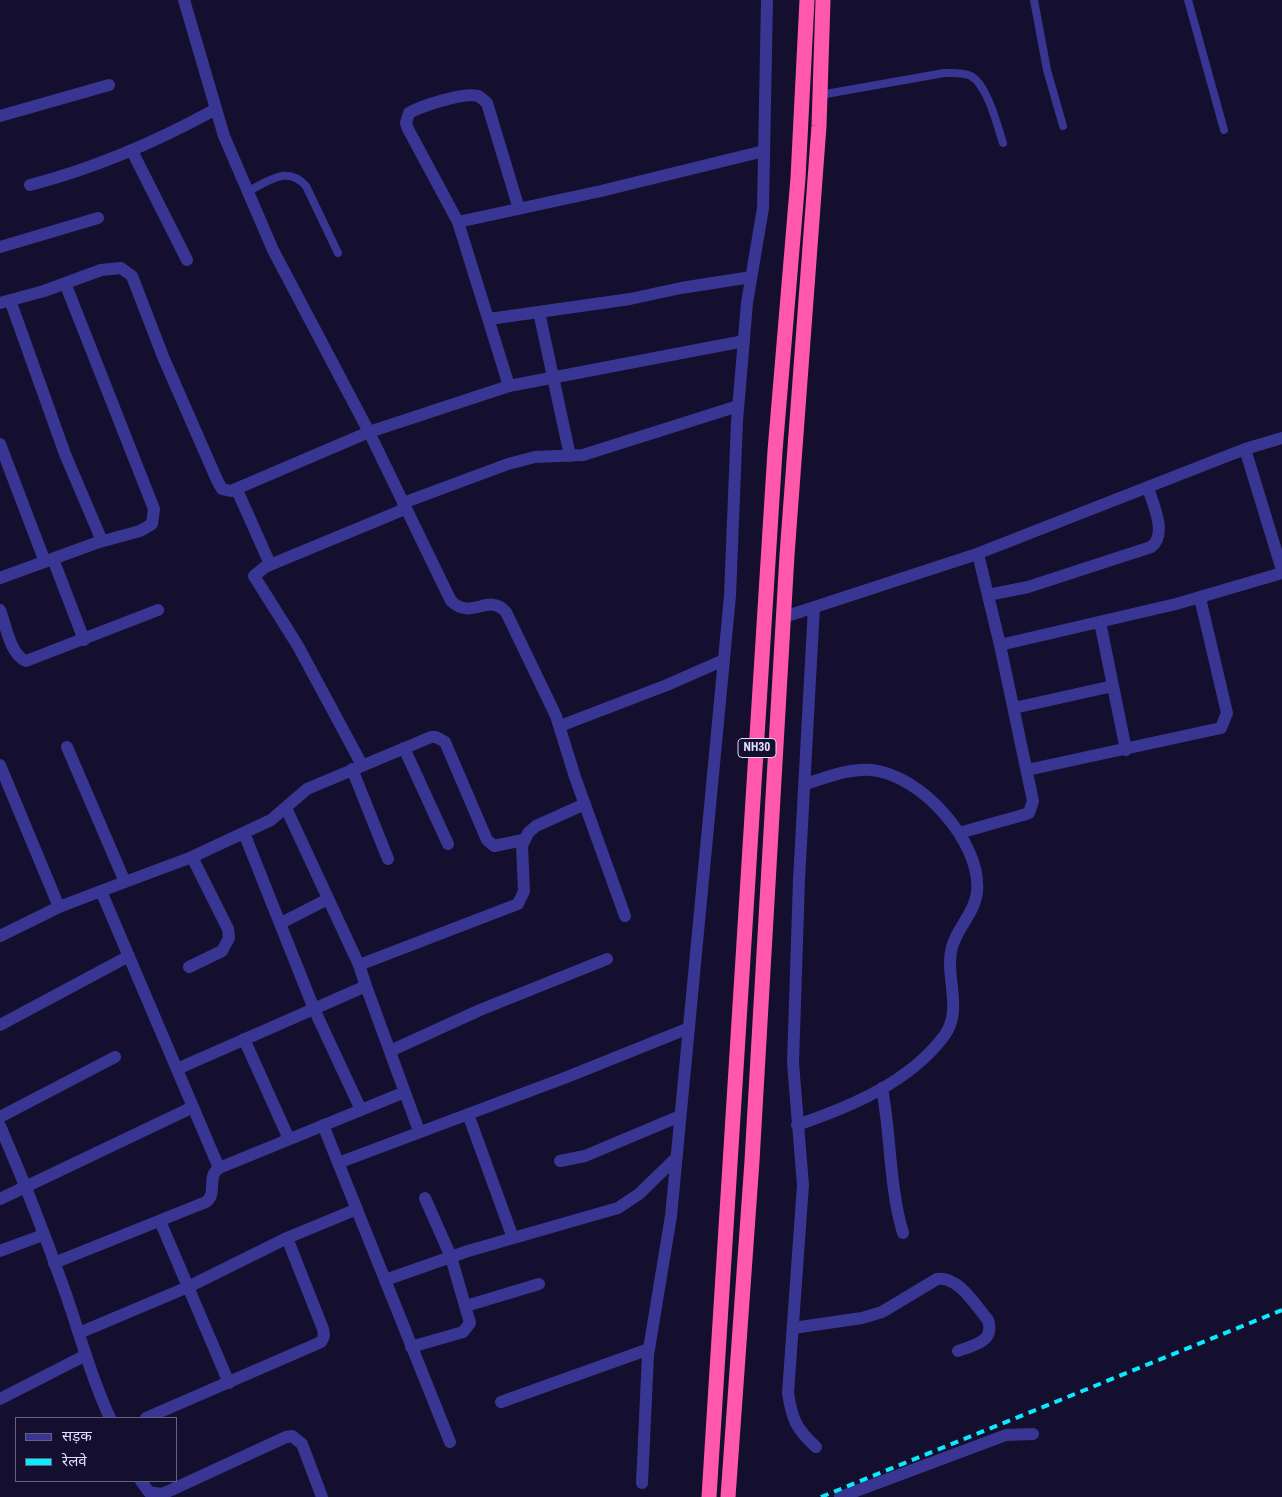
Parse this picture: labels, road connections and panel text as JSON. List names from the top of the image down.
{
  "streets": {
    "highway": ["NH30"]
  },
  "legend": ["सड़क", "रेलवे"]
}
